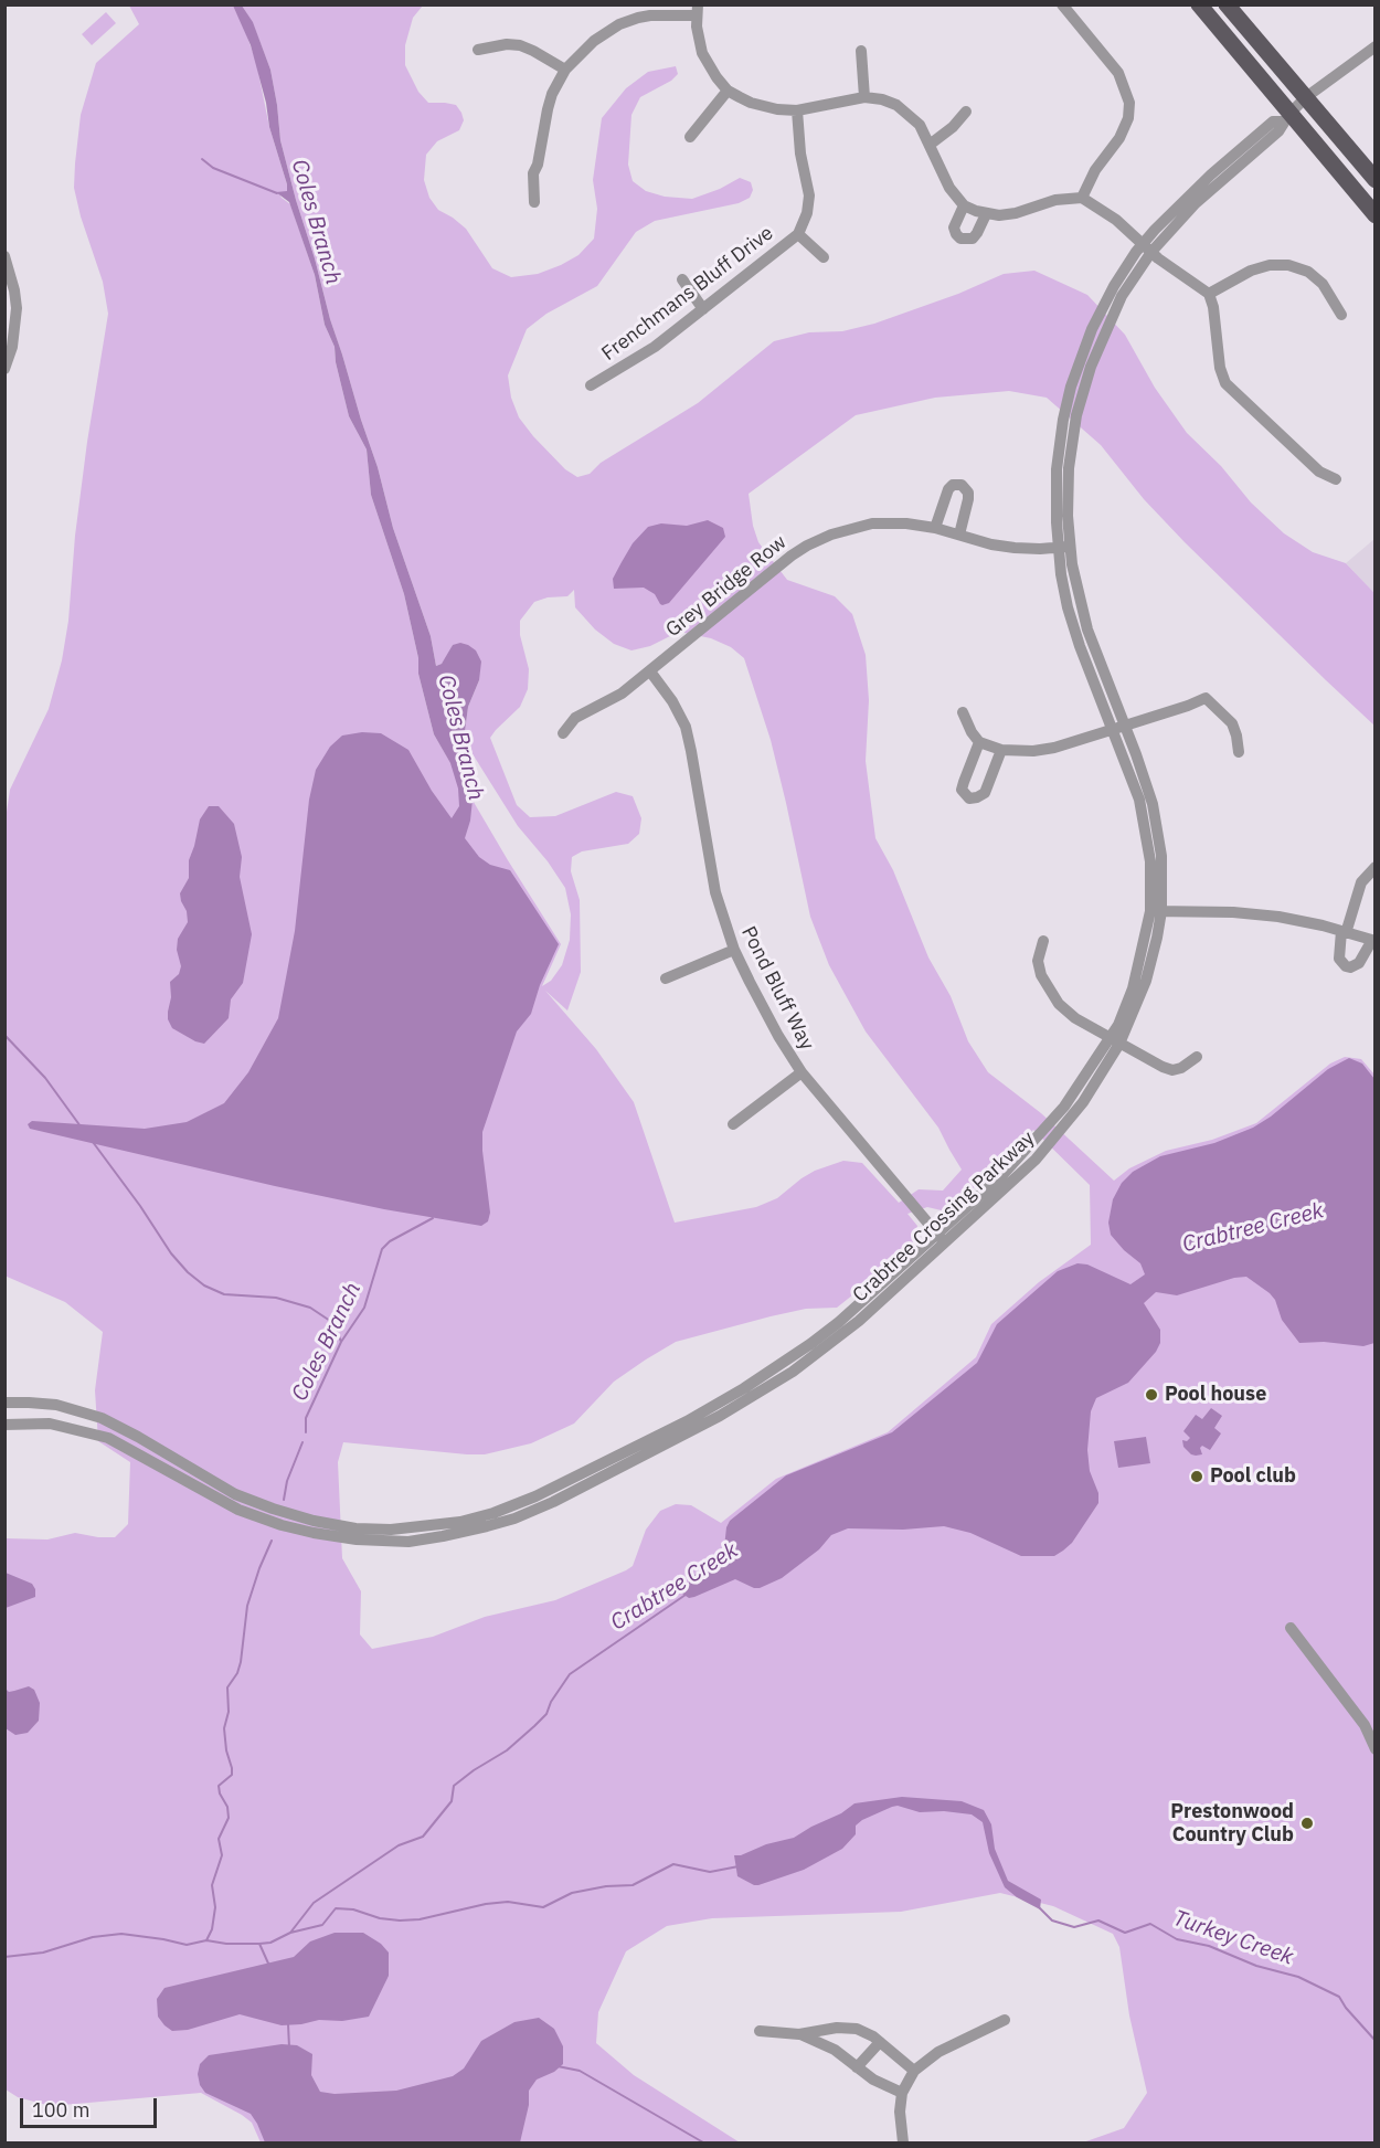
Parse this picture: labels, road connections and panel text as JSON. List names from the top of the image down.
{
  "streets": {
    "street": [
      "Frenchmans Bluff Drive",
      "Grey Bridge Row",
      "Pond Bluff Way",
      "Crabtree Crossing Parkway"
    ]
  },
  "crossings": [
    ["Grey Bridge Row", "Pond Bluff Way"],
    ["Grey Bridge Row", "Crabtree Crossing Parkway"],
    ["Pond Bluff Way", "Crabtree Crossing Parkway"]
  ],
  "water": ["Coles Branch", "Crabtree Creek", "Turkey Creek"],
  "places": ["Pool house", "Pool club", "Prestonwood Country Club"],
  "scale_bar": "100 m"
}
